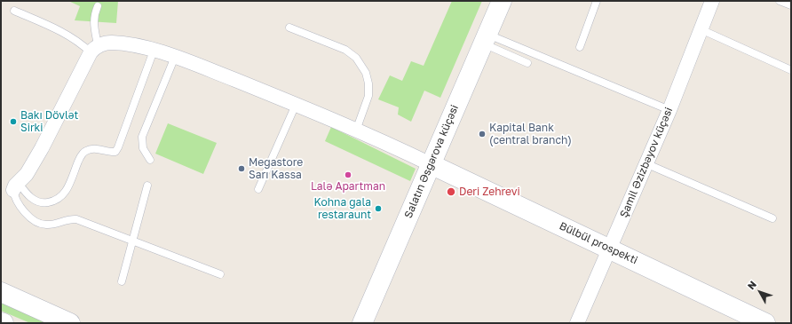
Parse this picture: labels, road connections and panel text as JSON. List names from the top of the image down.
{
  "streets": {
    "main road": ["Salatın Əsgərova küçəsi", "Bülbül prospekti"],
    "street": ["Şamil Əzizbəyov küçəsi"]
  },
  "crossings": [
    ["Salatın Əsgərova küçəsi", "Bülbül prospekti"],
    ["Şamil Əzizbəyov küçəsi", "Bülbül prospekti"]
  ],
  "places": [
    "Bakı Dövlət Sirki",
    "Kapital Bank (central branch)",
    "Megastore Sarı Kassa",
    "Lalә Apartman",
    "Deri Zehrevi",
    "Kohna gala restaraunt"
  ],
  "north": "top left"
}
